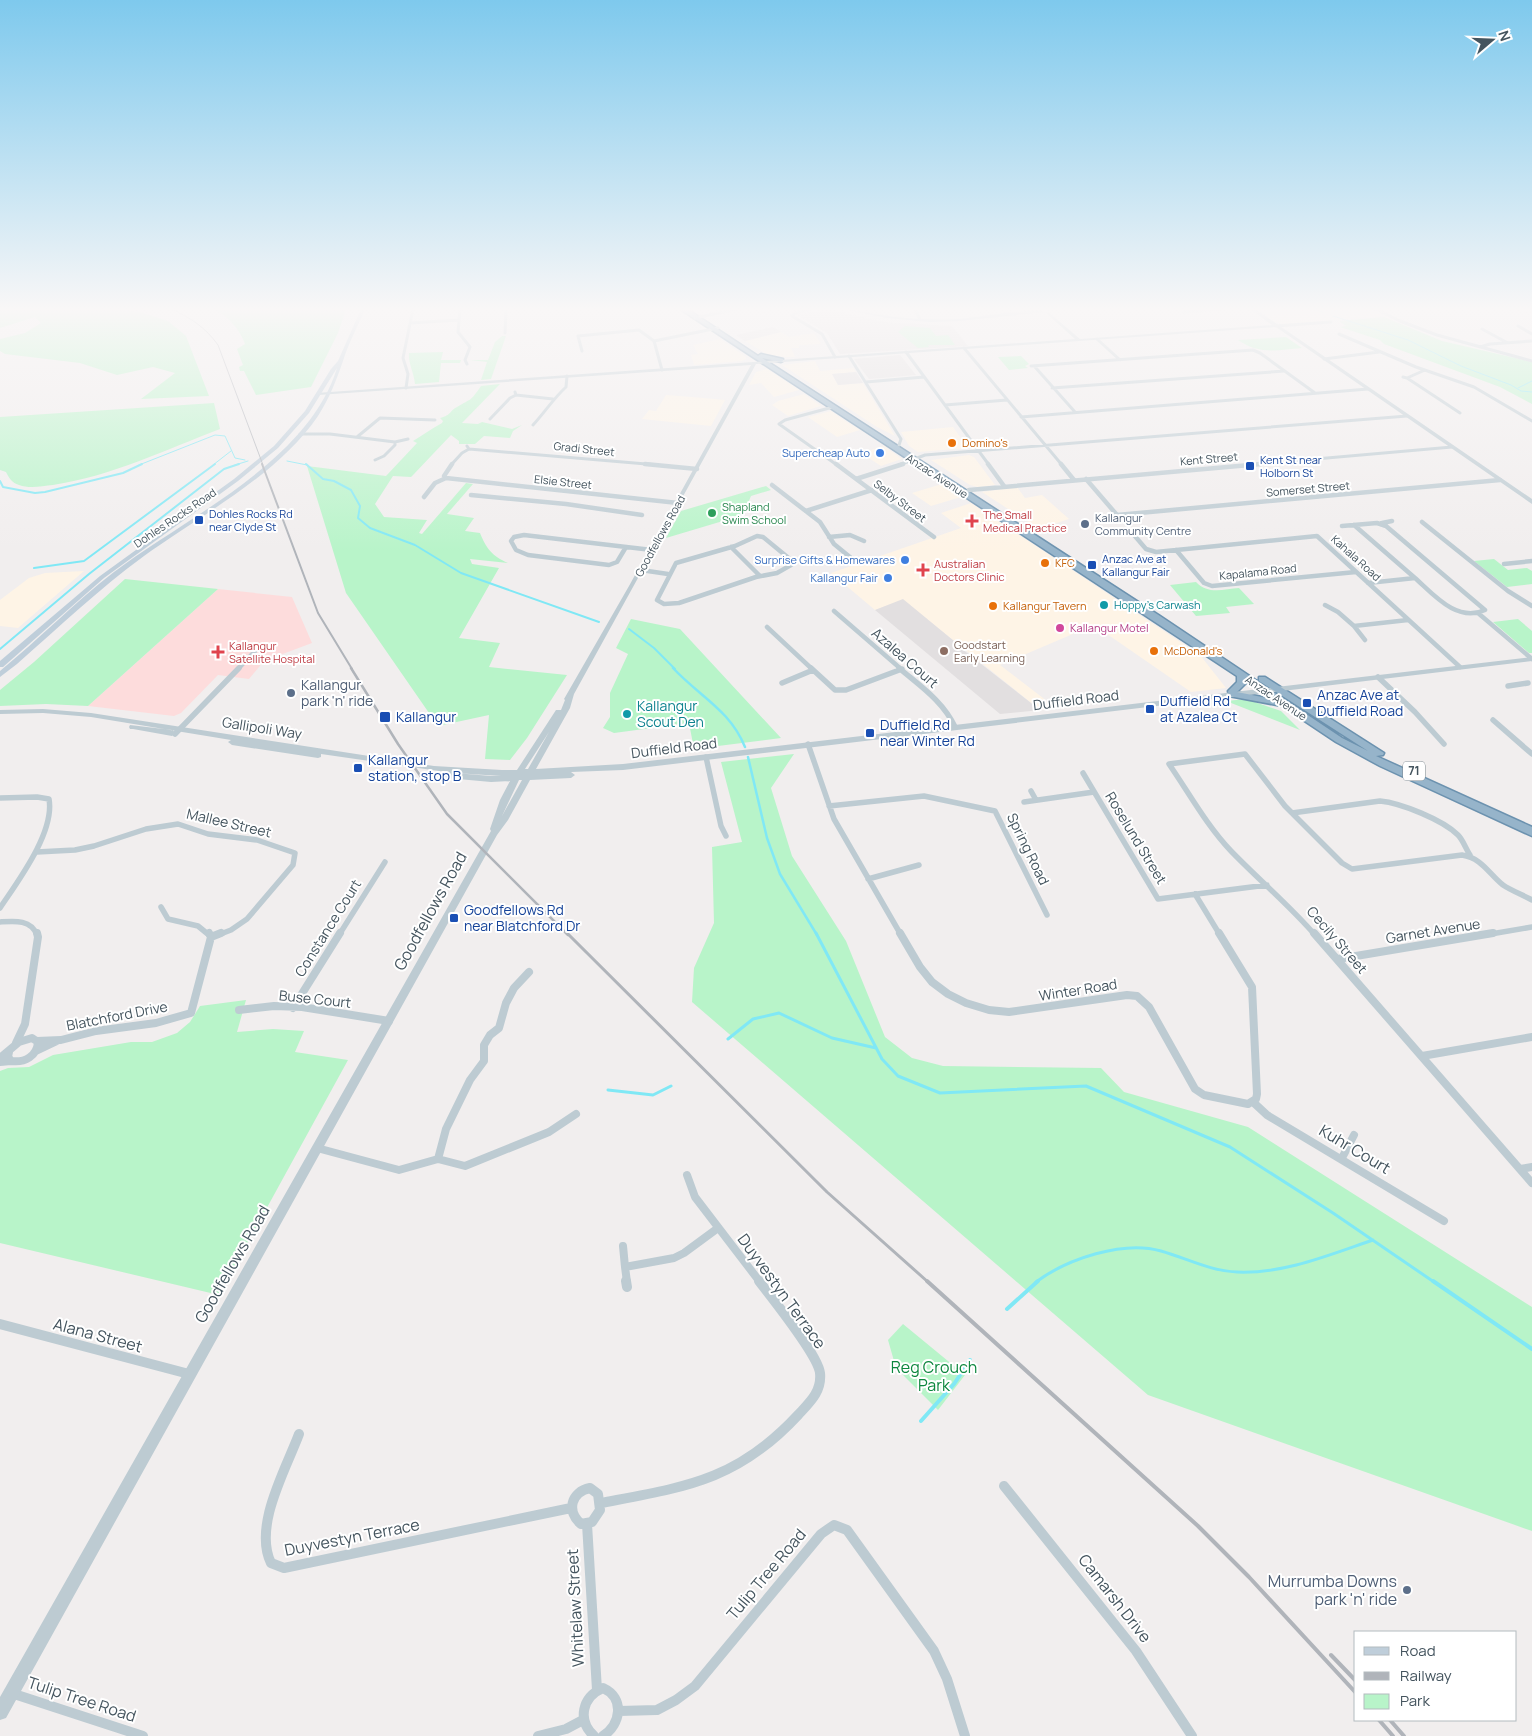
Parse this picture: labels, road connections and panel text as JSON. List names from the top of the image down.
{
  "streets": {
    "highway": ["Anzac Avenue", "71"],
    "main road": ["Dohles Rocks Road"],
    "street": [
      "Gradi Street",
      "Kent Street",
      "Elsie Street",
      "Somerset Street",
      "Selby Street",
      "Goodfellows Road",
      "Kahala Road",
      "Kapalama Road",
      "Azalea Court",
      "Duffield Road",
      "Gallipoli Way",
      "Mallee Street",
      "Roselund Street",
      "Spring Road",
      "Constance Court",
      "Garnet Avenue",
      "Cecily Street",
      "Winter Road",
      "Buse Court",
      "Blatchford Drive",
      "Kuhr Court",
      "Duyvestyn Terrace",
      "Alana Street",
      "Tulip Tree Road",
      "Camarsh Drive",
      "Whitelaw Street"
    ]
  },
  "crossings": [
    ["Gradi Street", "Elsie Street"],
    ["Gradi Street", "Goodfellows Road"],
    ["Kent Street", "Anzac Avenue"],
    ["Kent Street", "Somerset Street"],
    ["Anzac Avenue", "Selby Street"],
    ["Anzac Avenue", "Duffield Road"],
    ["Elsie Street", "Goodfellows Road"],
    ["Goodfellows Road", "Duffield Road"],
    ["Goodfellows Road", "Gallipoli Way"],
    ["Goodfellows Road", "Buse Court"],
    ["Goodfellows Road", "Alana Street"],
    ["Goodfellows Road", "Tulip Tree Road"],
    ["Kahala Road", "Kapalama Road"],
    ["Kahala Road", "Duffield Road"],
    ["Azalea Court", "Duffield Road"],
    ["Duffield Road", "Gallipoli Way"],
    ["Duffield Road", "Winter Road"],
    ["Mallee Street", "Blatchford Drive"],
    ["Roselund Street", "Cecily Street"],
    ["Spring Road", "Winter Road"],
    ["Constance Court", "Buse Court"],
    ["Garnet Avenue", "Cecily Street"],
    ["Winter Road", "Kuhr Court"],
    ["Duyvestyn Terrace", "Whitelaw Street"]
  ],
  "parks": ["Reg Crouch Park"],
  "places": {
    "other": [
      "Domino's",
      "Supercheap Auto",
      "Shapland Swim School",
      "Kallangur Community Centre",
      "Surprise Gifts & Homewares",
      "KFC",
      "Kallangur Fair",
      "Hoppy's Carwash",
      "Kallangur Tavern",
      "Kallangur Motel",
      "Goodstart Early Learning",
      "McDonald's",
      "Kallangur park 'n' ride",
      "Kallangur Scout Den",
      "Murrumba Downs park 'n' ride"
    ],
    "transit": [
      "Kent St near Holborn St",
      "Dohles Rocks Rd near Clyde St",
      "Anzac Ave at Kallangur Fair",
      "Anzac Ave at Duffield Road",
      "Duffield Rd at Azalea Ct",
      "Kallangur",
      "Duffield Rd near Winter Rd",
      "Kallangur station, stop B",
      "Goodfellows Rd near Blatchford Dr"
    ],
    "health": ["The Small Medical Practice", "Australian Doctors Clinic", "Kallangur Satellite Hospital"]
  },
  "legend": ["Road", "Railway", "Park"],
  "north": "right"
}
